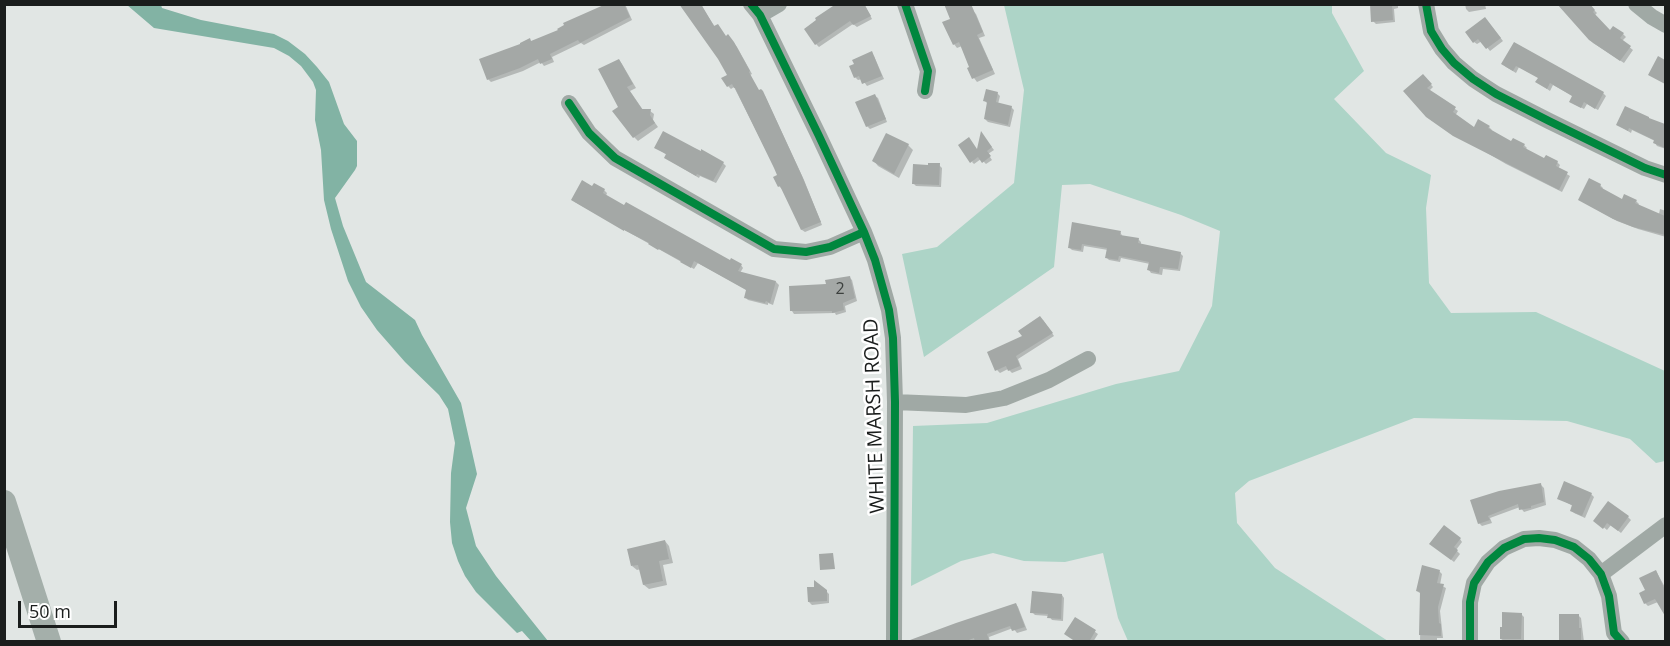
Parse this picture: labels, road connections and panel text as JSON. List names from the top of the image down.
{
  "streets": {
    "street": ["WHITE MARSH ROAD"]
  },
  "house_numbers": ["2"],
  "scale_bar": "50 m"
}
